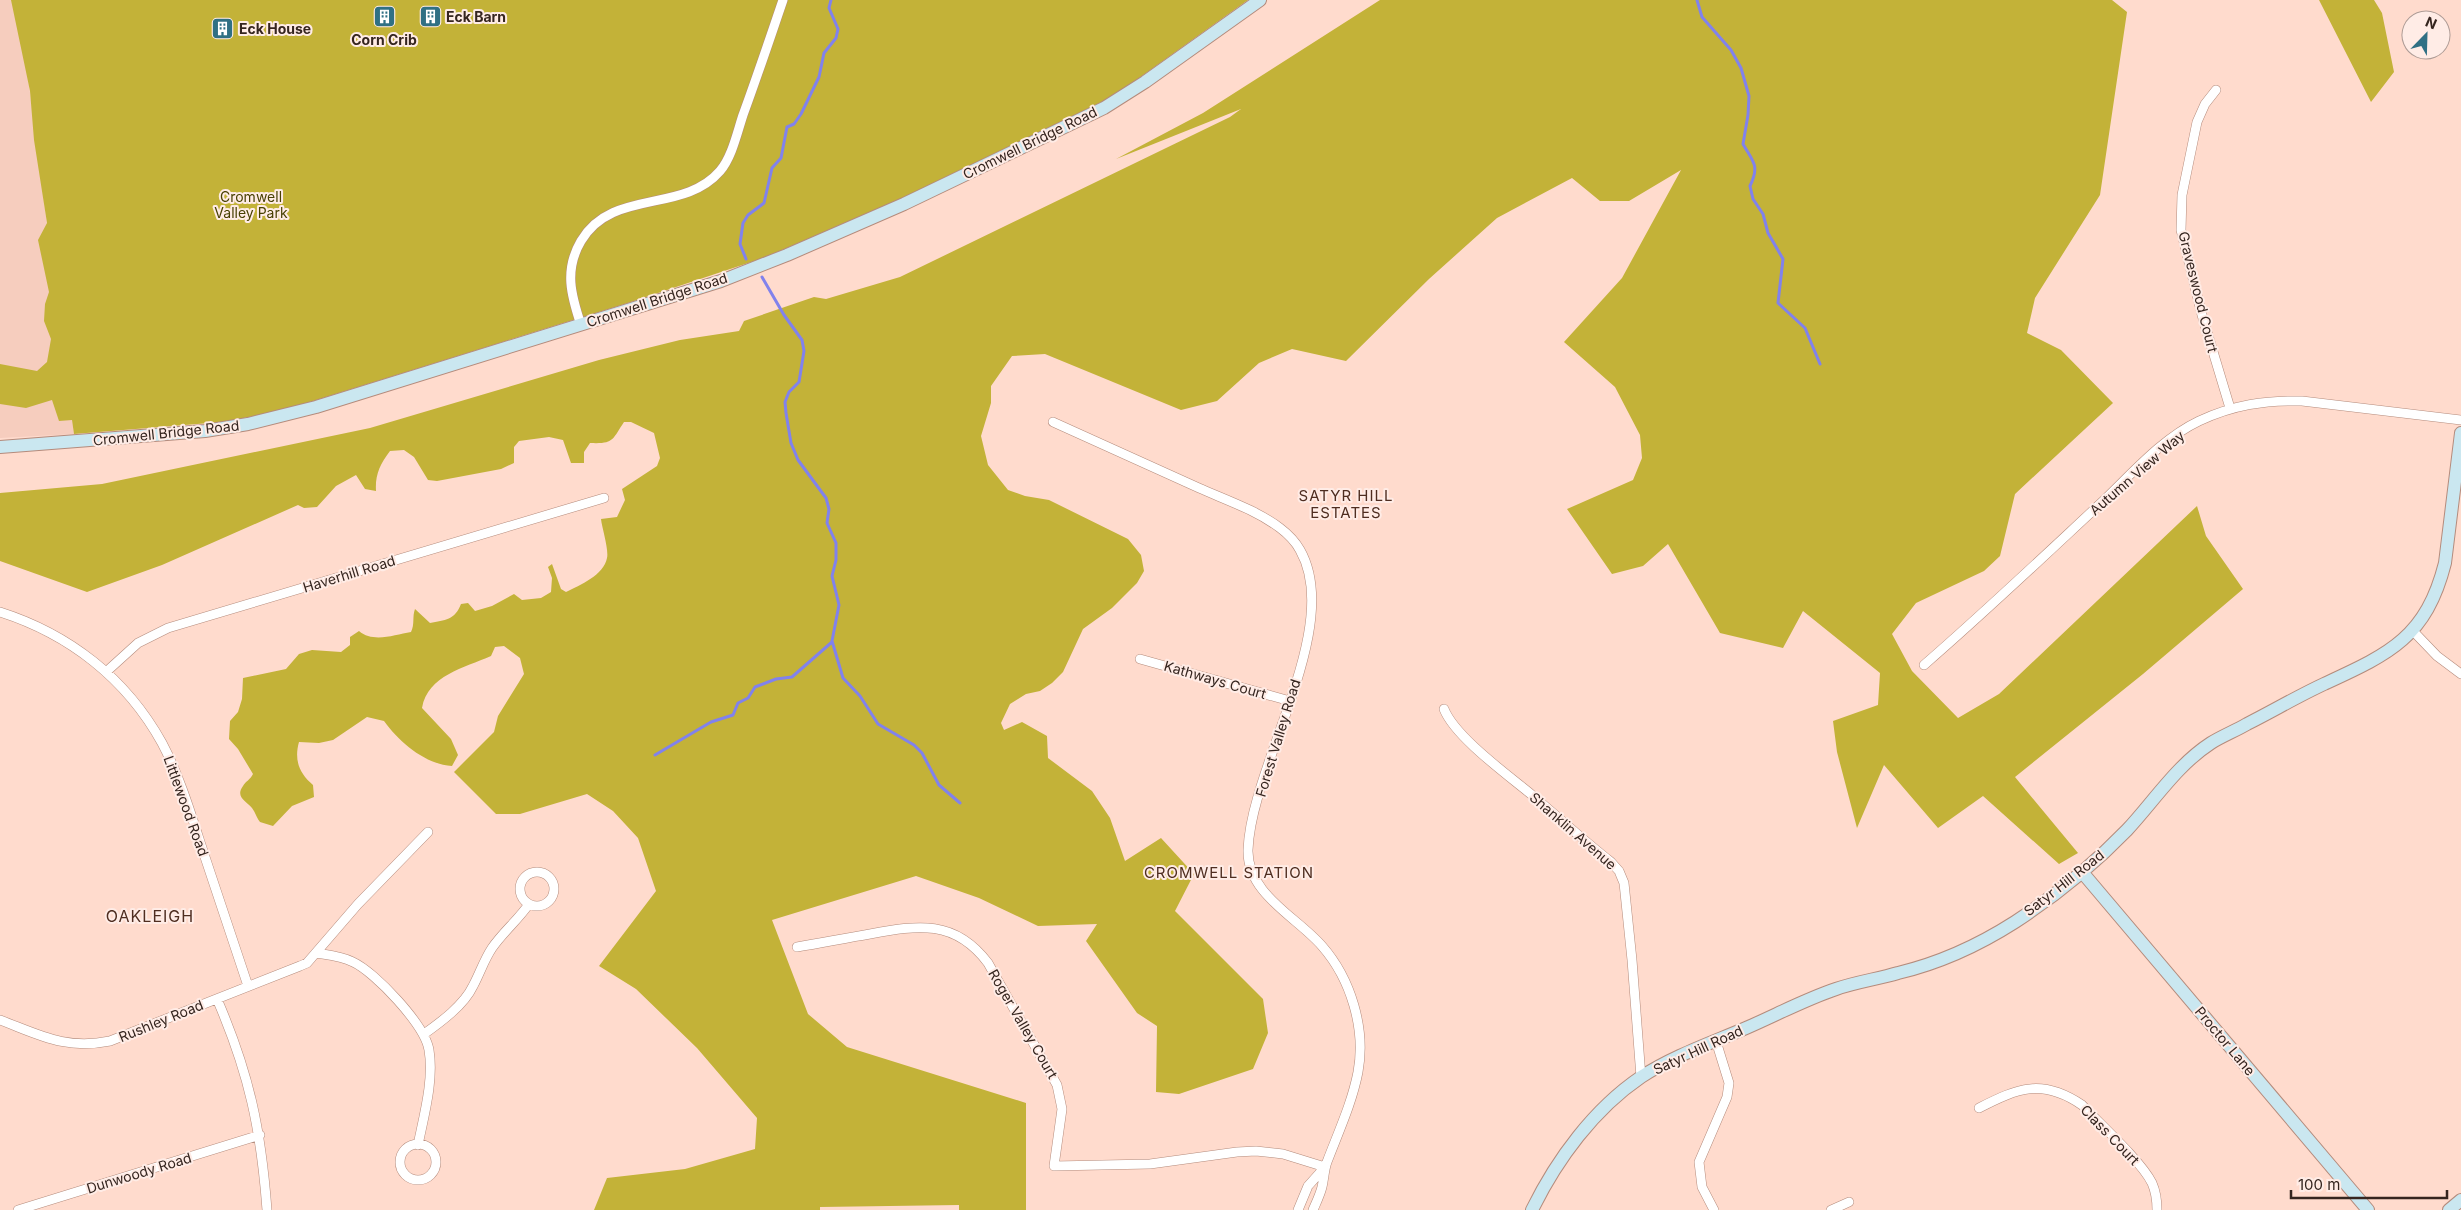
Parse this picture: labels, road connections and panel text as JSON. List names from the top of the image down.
{
  "streets": {
    "street": [
      "Cromwell Bridge Road",
      "Graveswood Court",
      "Autumn View Way",
      "Haverhill Road",
      "Kathways Court",
      "Forest Valley Road",
      "Littlewood Road",
      "Shanklin Avenue",
      "Satyr Hill Road",
      "Rushley Road",
      "Roger Valley Court",
      "Proctor Lane",
      "Class Court",
      "Dunwoody Road"
    ]
  },
  "crossings": [
    ["Graveswood Court", "Autumn View Way"],
    ["Haverhill Road", "Littlewood Road"],
    ["Kathways Court", "Forest Valley Road"],
    ["Forest Valley Road", "Roger Valley Court"],
    ["Littlewood Road", "Rushley Road"],
    ["Shanklin Avenue", "Satyr Hill Road"],
    ["Satyr Hill Road", "Proctor Lane"]
  ],
  "districts": ["SATYR HILL ESTATES", "CROMWELL STATION", "OAKLEIGH"],
  "parks": ["Cromwell Valley Park"],
  "places": {
    "building": ["Corn Crib", "Eck Barn", "Eck House"]
  },
  "scale_bar": "100 m",
  "north": "top right"
}
